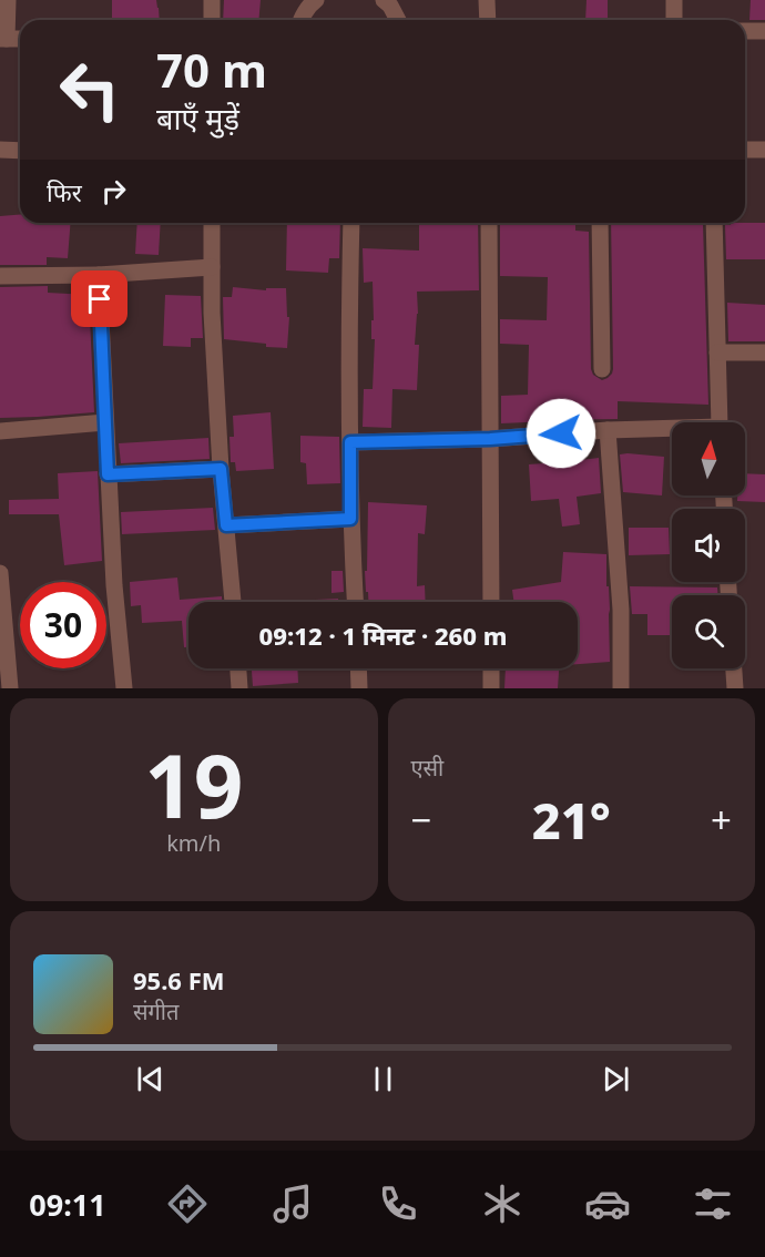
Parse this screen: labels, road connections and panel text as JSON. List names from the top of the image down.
{
  "north": "top",
  "page": {
    "turn": ["70 m", "बाएँ मुड़ें"],
    "then": "फिर",
    "limit": "30",
    "trip": "09:12 · 1 मिनट · 260 m",
    "tile": [
      ["19", "km/h"],
      "एसी"
    ],
    "heat": ["−", "21°", "+"],
    "song": ["95.6 FM", "संगीत"],
    "tabs": "09:11"
  }
}
